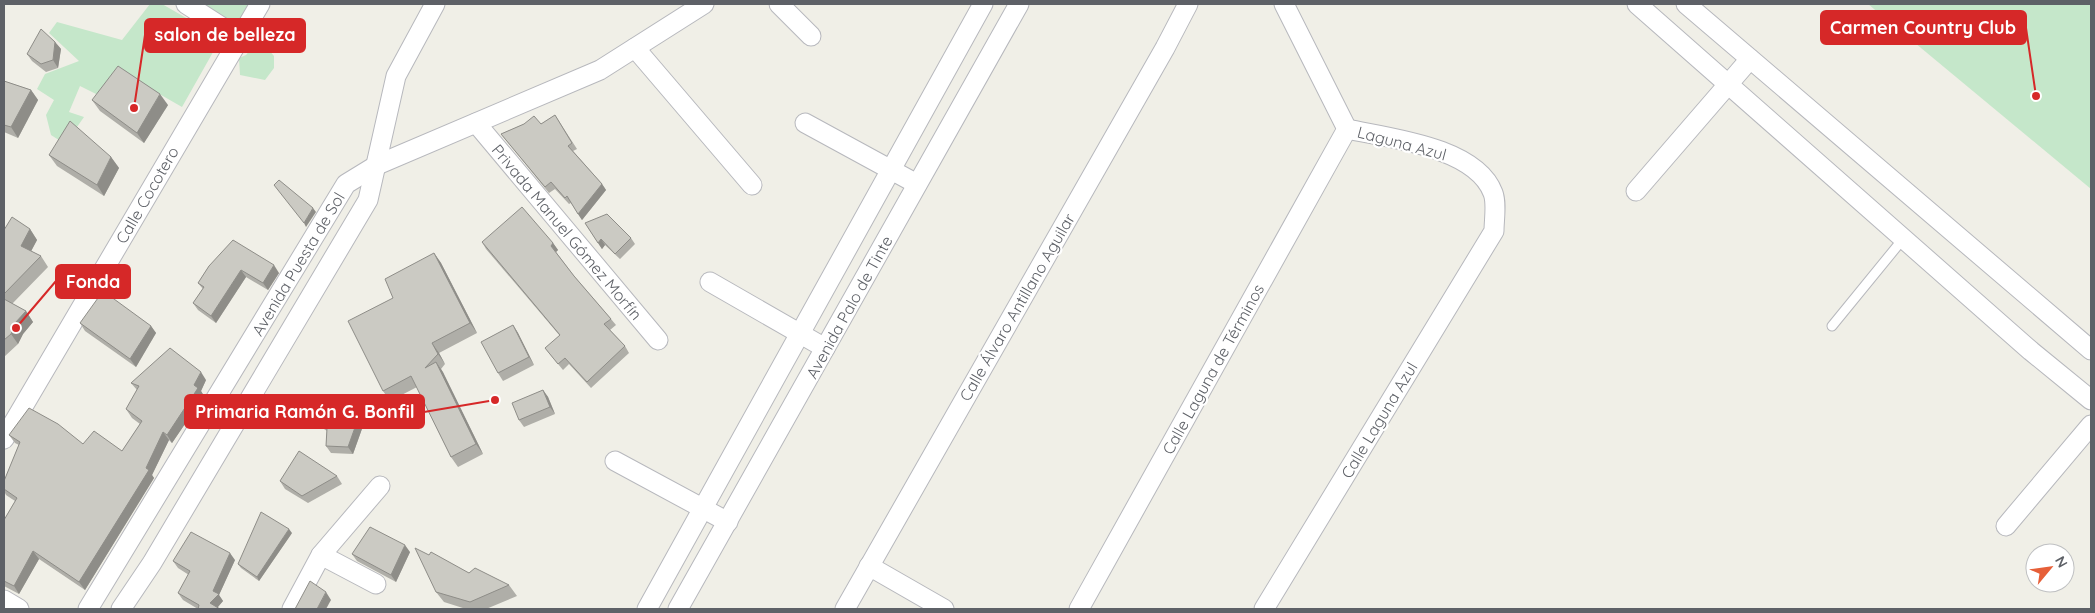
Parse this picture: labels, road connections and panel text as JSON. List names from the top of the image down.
{
  "streets": {
    "street": [
      "Laguna Azul",
      "Calle Cocotero",
      "Privada Manuel Gómez Morfín",
      "Avenida Puesta de Sol",
      "Avenida Palo de Tinte",
      "Calle Álvaro Antillano Aguilar",
      "Calle Laguna de Términos",
      "Calle Laguna Azul"
    ]
  },
  "crossings": [
    ["Laguna Azul", "Calle Laguna de Términos"],
    ["Laguna Azul", "Calle Laguna Azul"]
  ],
  "places": [
    "Carmen Country Club",
    "salon de belleza",
    "Fonda",
    "Primaria Ramón G. Bonfil"
  ],
  "north": "top right"
}
